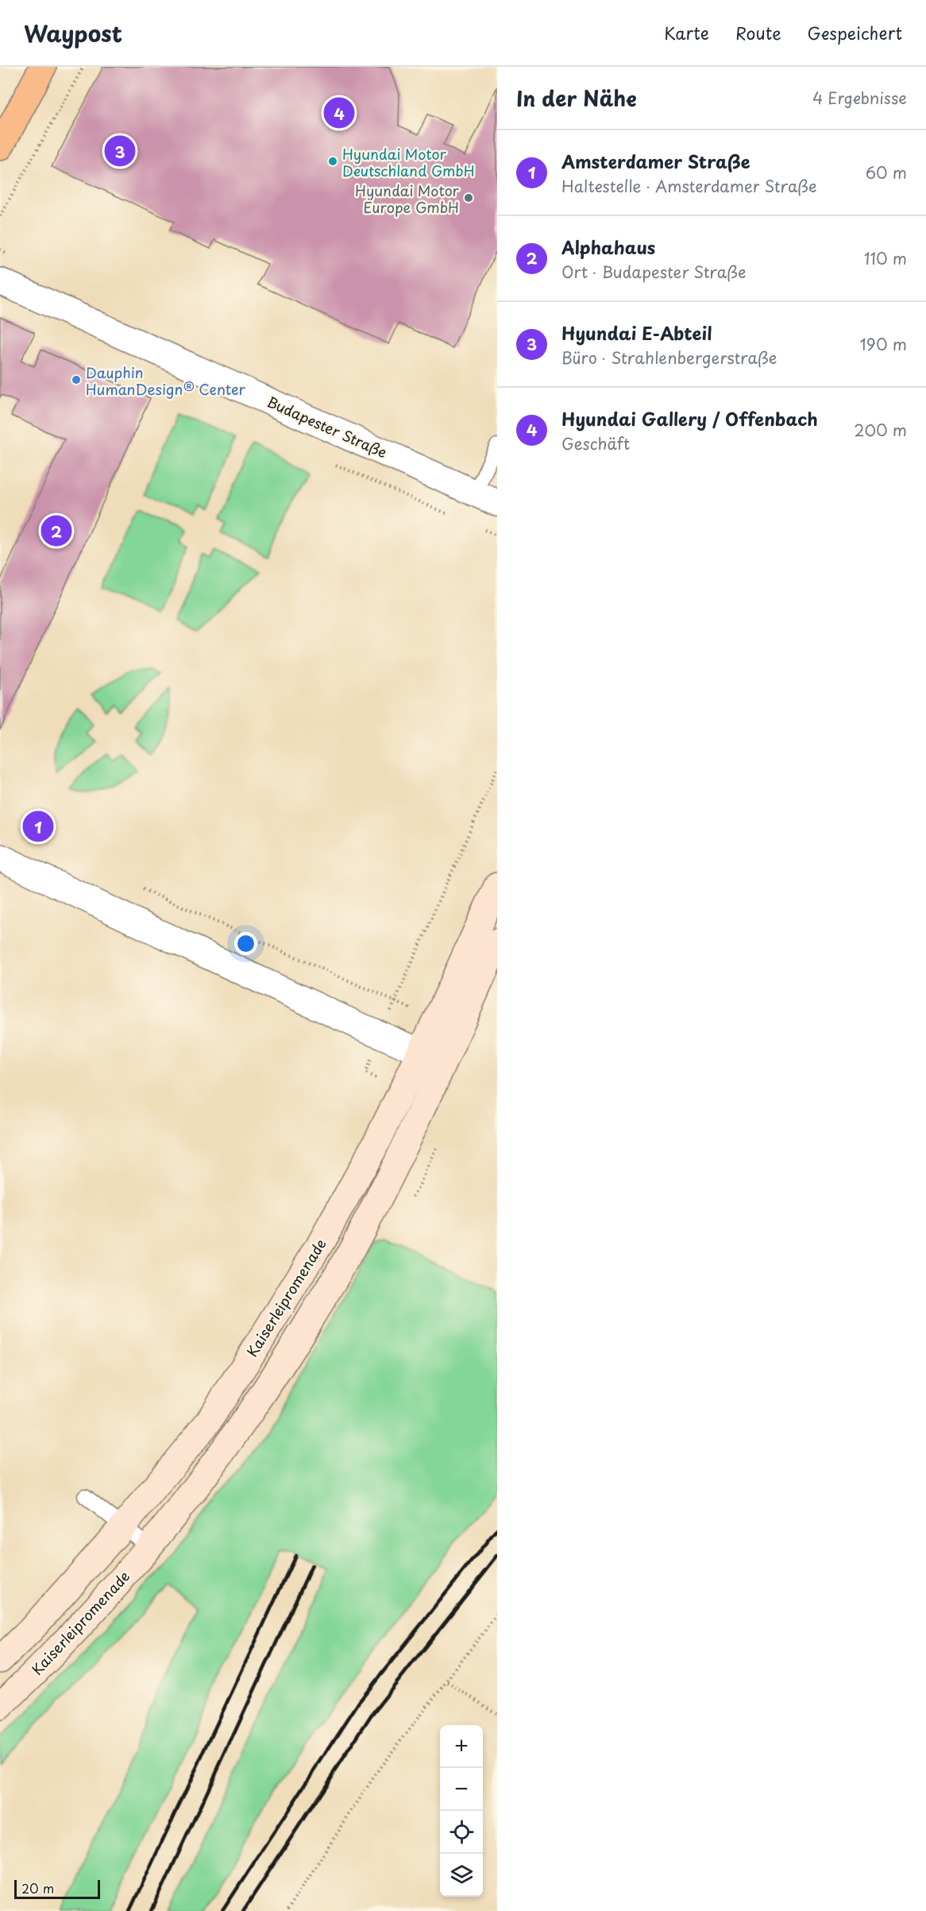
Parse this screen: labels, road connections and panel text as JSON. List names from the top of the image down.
{
  "streets": {
    "main road": ["Kaiserleipromenade"],
    "street": ["Budapester Straße"]
  },
  "places": ["Hyundai Motor Deutschland GmbH", "Hyundai Motor Europe GmbH", "Dauphin HumanDesign® Center"],
  "scale_bar": "20 m",
  "page": {
    "header": "Waypost",
    "nav": ["Karte", "Route", "Gespeichert"],
    "heading": ["In der Nähe", "4 Ergebnisse"],
    "pins": [
      "4",
      "3",
      "2",
      "1"
    ],
    "list": [
      {
        "mark": "1",
        "name": "Amsterdamer Straße",
        "note": "Haltestelle · Amsterdamer Straße",
        "value": "60 m"
      },
      {
        "mark": "2",
        "name": "Alphahaus",
        "note": "Ort · Budapester Straße",
        "value": "110 m"
      },
      {
        "mark": "3",
        "name": "Hyundai E-Abteil",
        "note": "Büro · Strahlenbergerstraße",
        "value": "190 m"
      },
      {
        "mark": "4",
        "name": "Hyundai Gallery / Offenbach",
        "note": "Geschäft",
        "value": "200 m"
      }
    ],
    "map_buttons": ["+", "−"],
    "scale": "20 m"
  }
}
